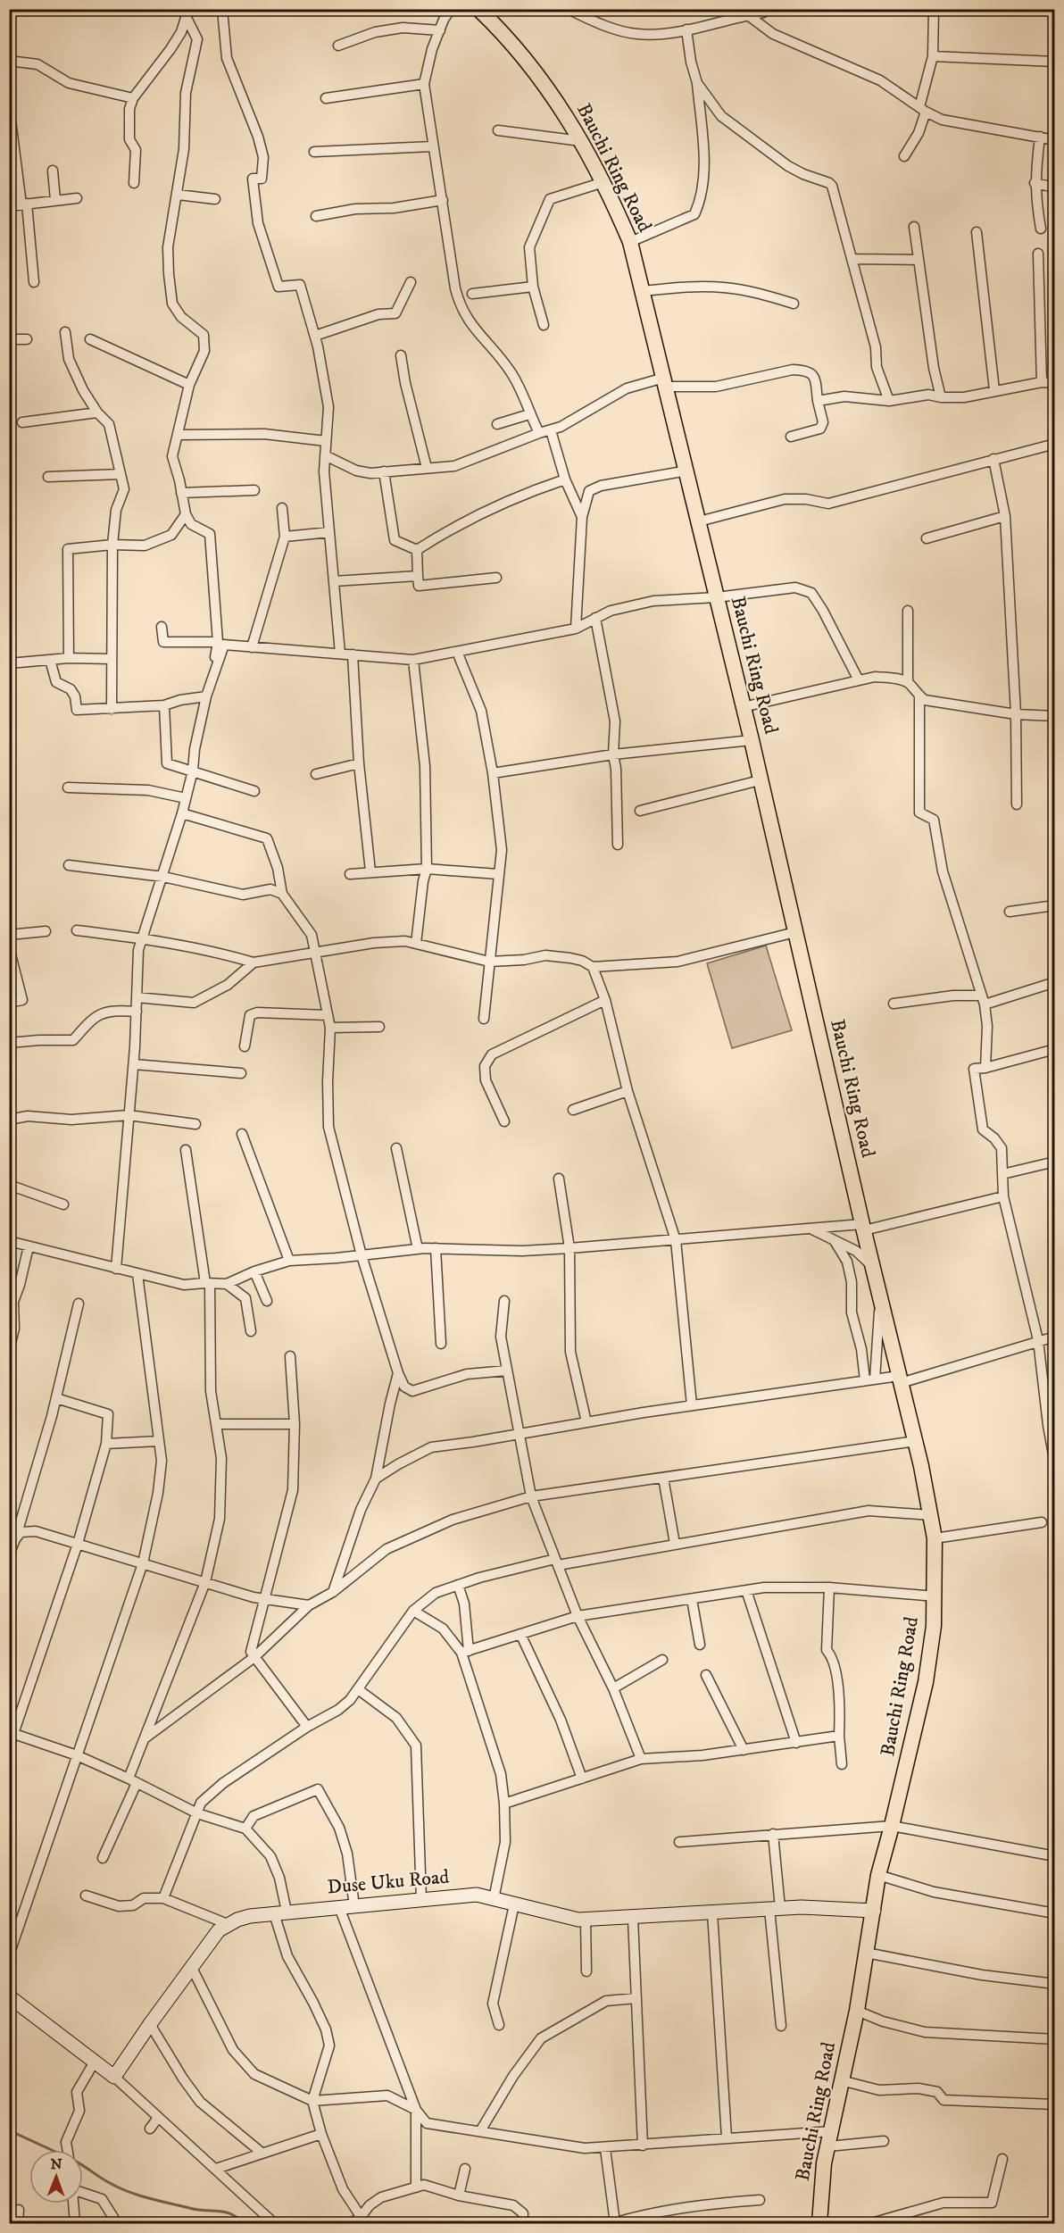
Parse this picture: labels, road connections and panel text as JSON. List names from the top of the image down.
{
  "streets": {
    "main road": ["Bauchi Ring Road"],
    "street": ["Duse Uku Road"]
  },
  "crossings": [
    ["Bauchi Ring Road", "Duse Uku Road"]
  ],
  "north": "top"
}
